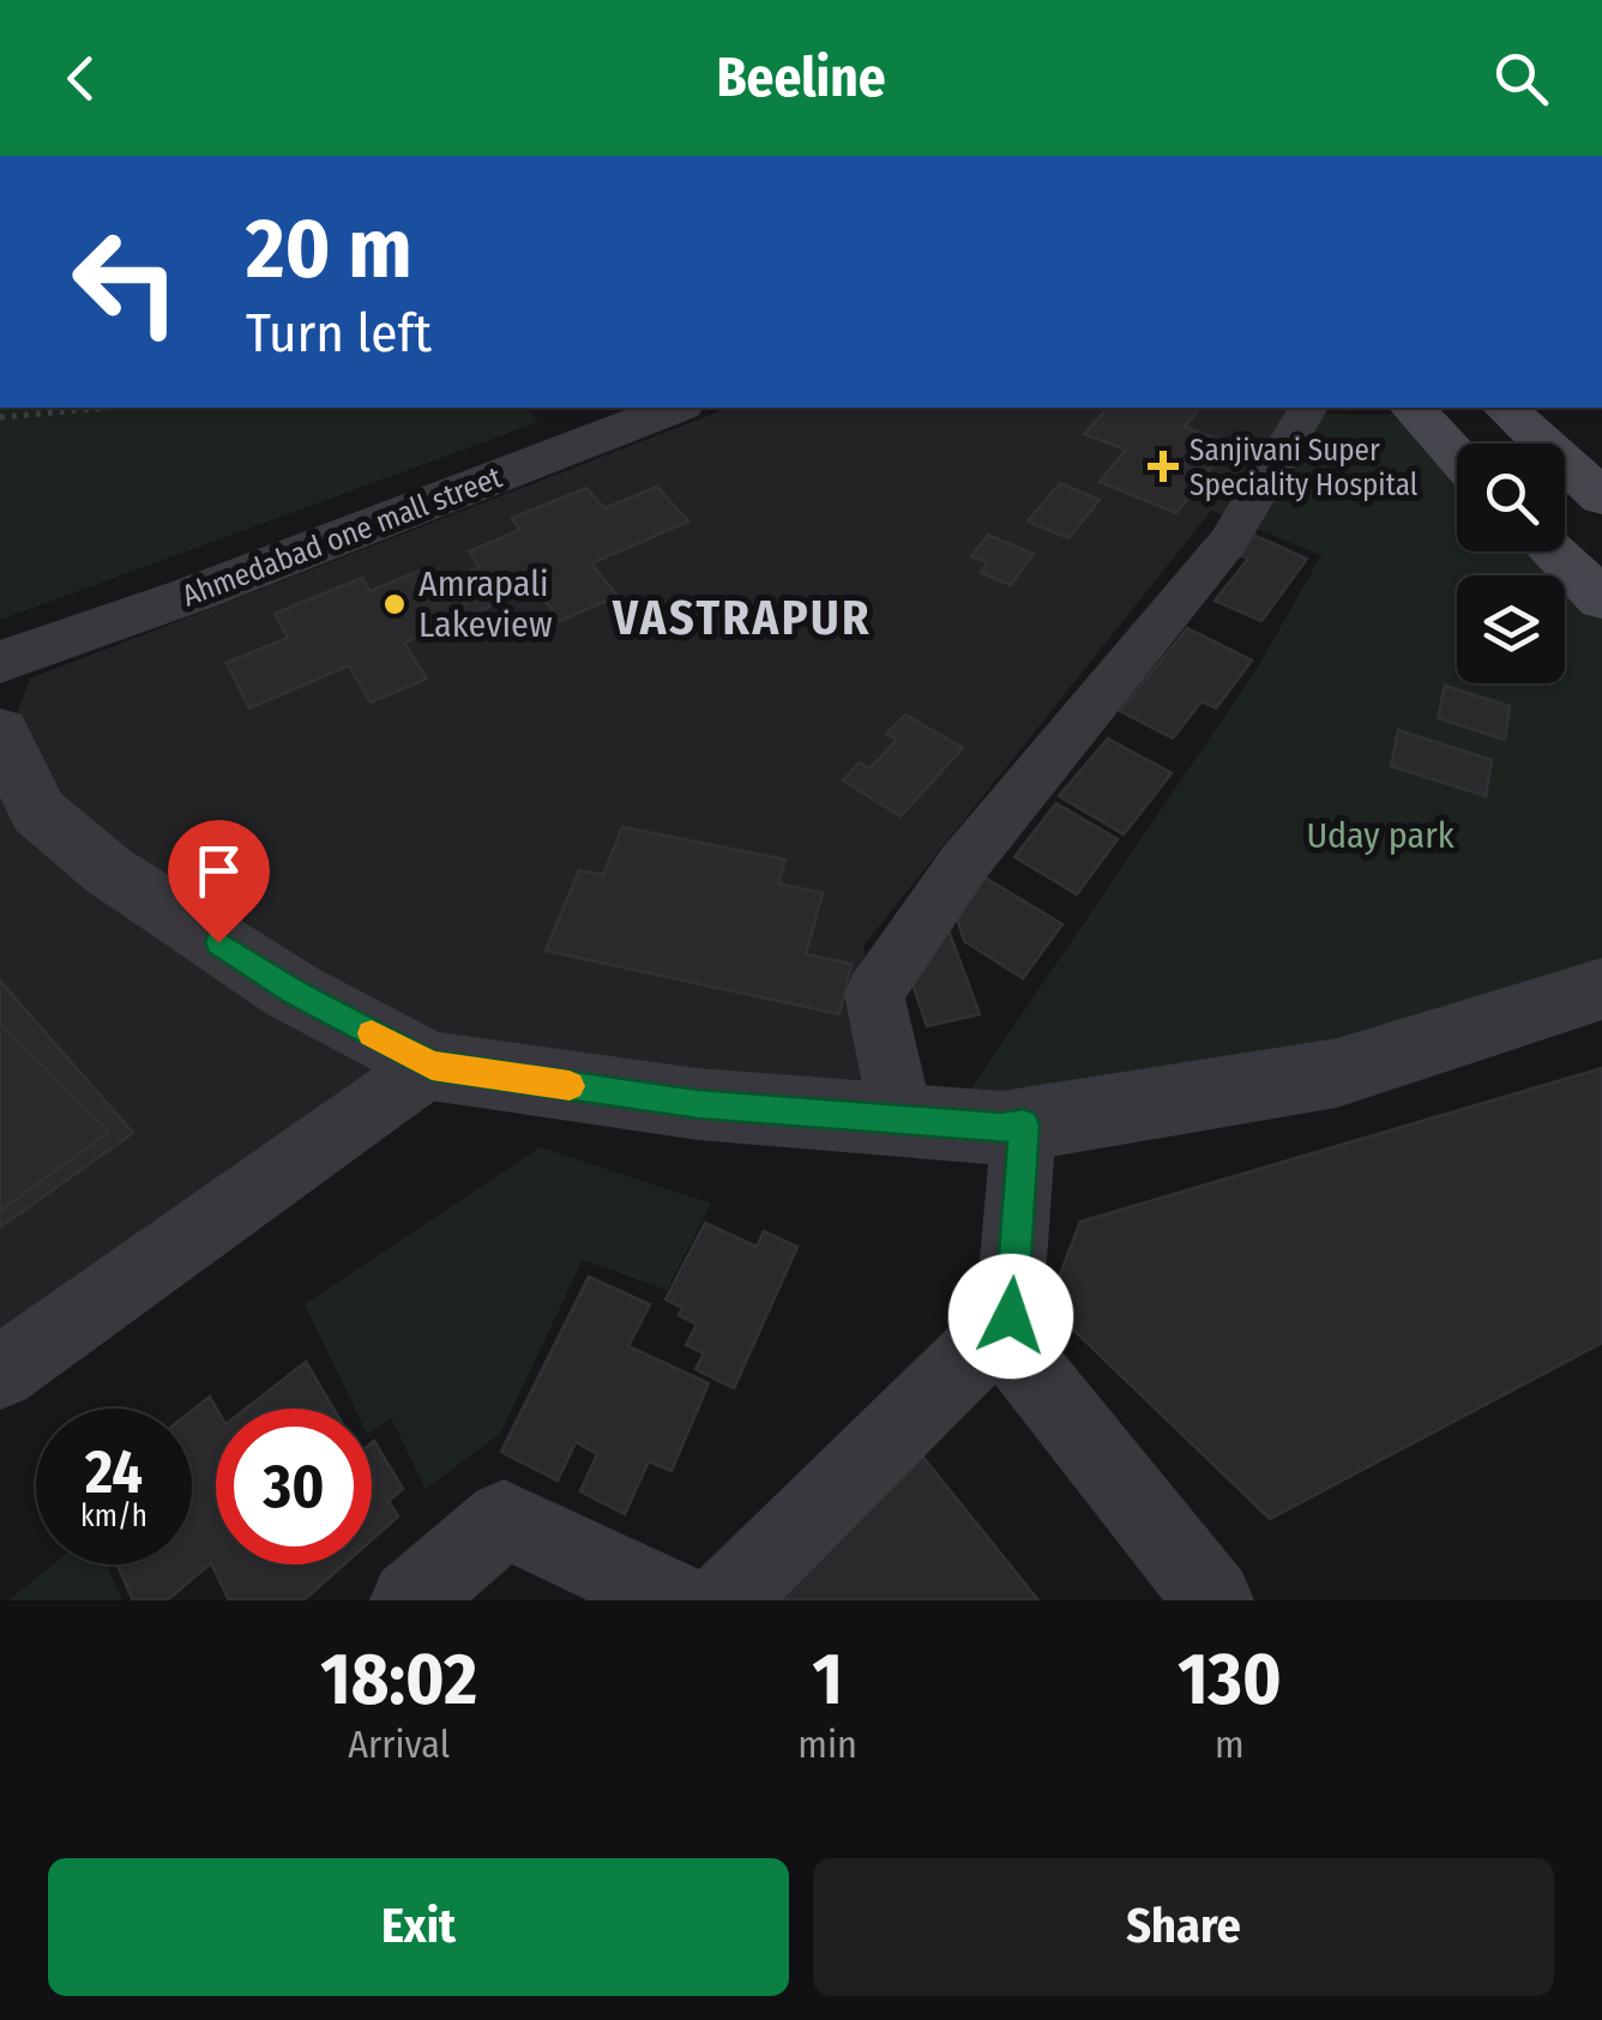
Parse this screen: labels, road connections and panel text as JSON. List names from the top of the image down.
{
  "streets": {
    "street": ["Ahmedabad one mall street"]
  },
  "districts": ["VASTRAPUR"],
  "parks": ["Uday park"],
  "places": {
    "health": ["Sanjivani Super Speciality Hospital"],
    "other": ["Amrapali Lakeview"]
  },
  "page": {
    "header": "Beeline",
    "turn": ["20 m", "Turn left"],
    "speed": "24 km/h",
    "limit": "30",
    "eta": [
      "18:02",
      "Arrival",
      "1",
      "min",
      "130",
      "m"
    ],
    "buttons": ["Exit", "Share"]
  }
}
